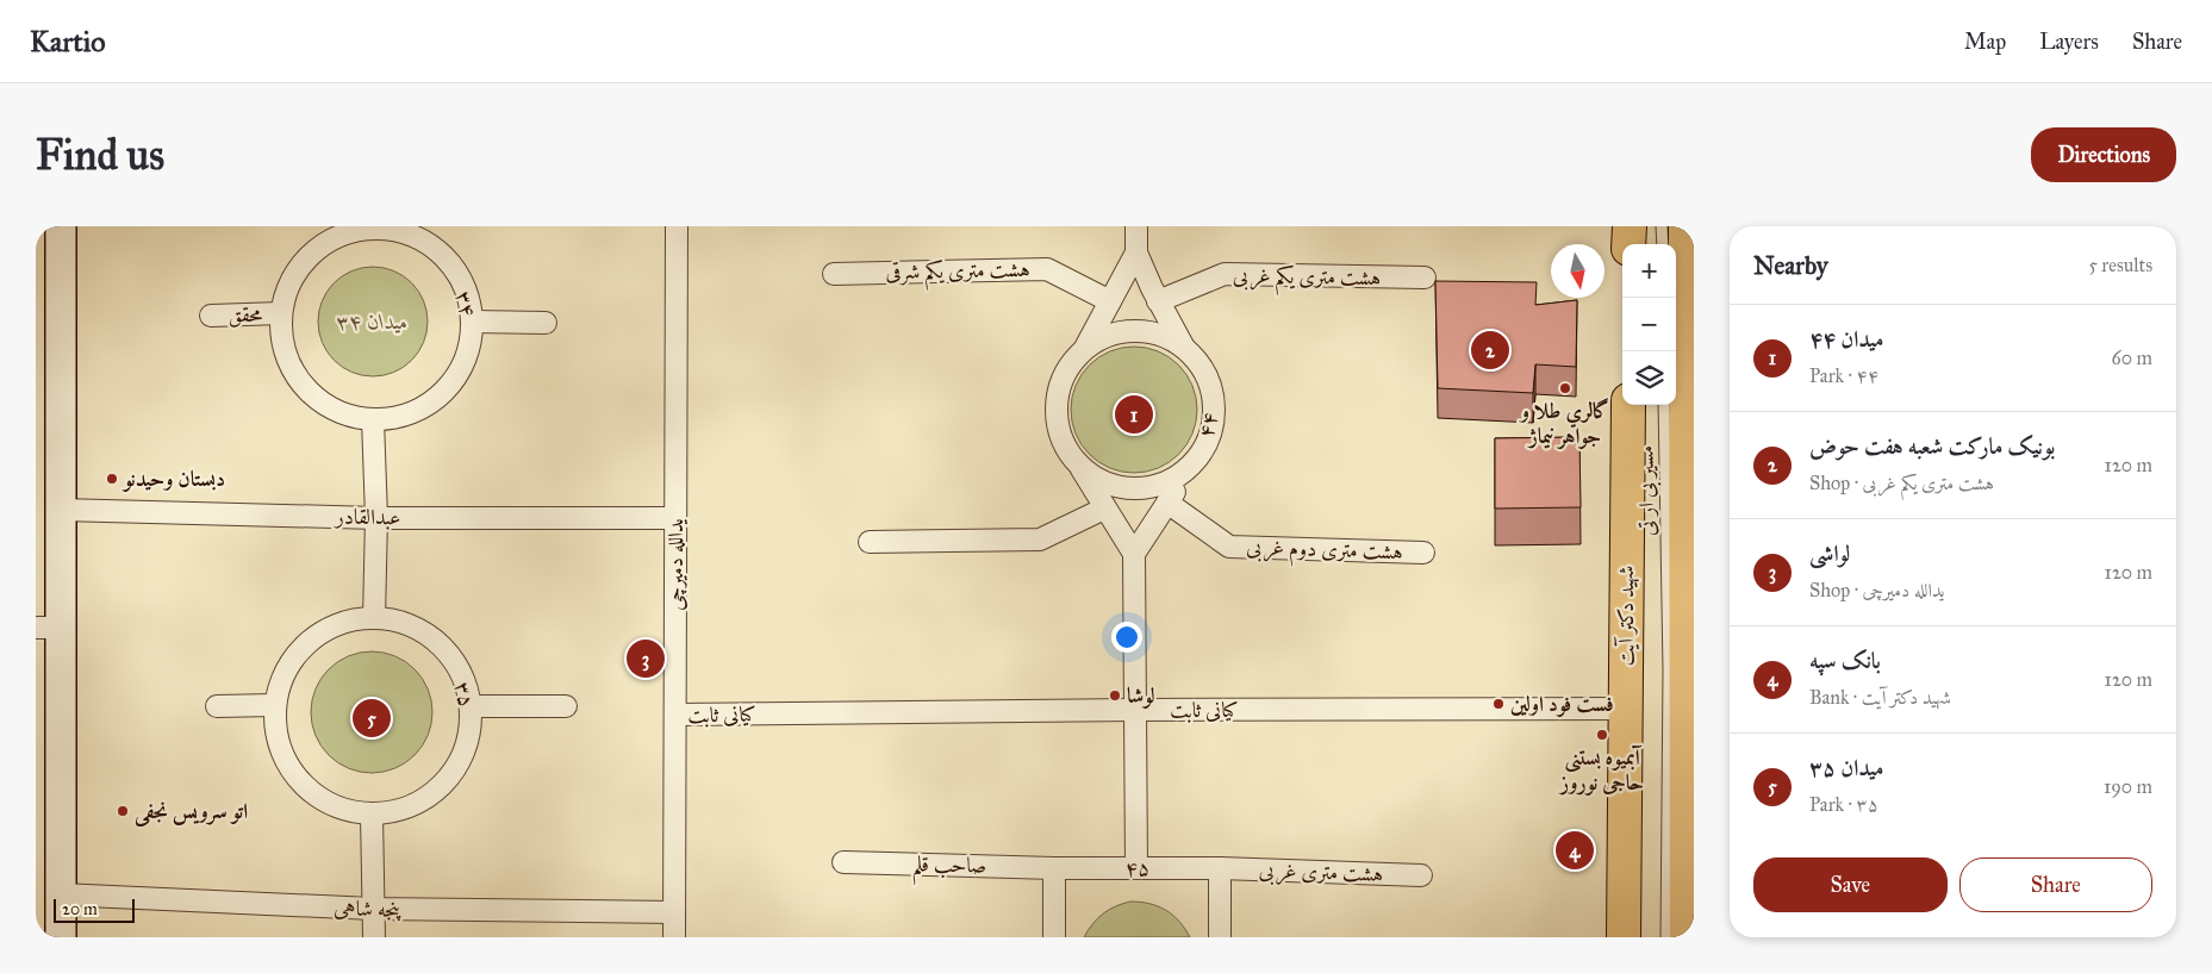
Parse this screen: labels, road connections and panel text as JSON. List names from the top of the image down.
{
  "streets": {
    "main road": ["شهید دکتر آیت"],
    "street": [
      "هشت متری یکم شرقی",
      "هشت متری یکم غربی",
      "۳۴",
      "محقق",
      "۴۴",
      "عبدالقادر",
      "هشت متری دوم غربی",
      "یدالله دمیرچی",
      "۳۵",
      "کیانی ثابت",
      "صاحب قلم",
      "۴۵",
      "هشت متری غربی",
      "پنجه شاهی"
    ],
    "lane": ["مسیر بی ار تی"]
  },
  "crossings": [
    ["۳۴", "محقق"],
    ["عبدالقادر", "یدالله دمیرچی"],
    ["یدالله دمیرچی", "کیانی ثابت"],
    ["یدالله دمیرچی", "پنجه شاهی"],
    ["شهید دکتر آیت", "کیانی ثابت"],
    ["صاحب قلم", "۴۵"],
    ["۴۵", "هشت متری غربی"]
  ],
  "parks": ["میدان ۳۴"],
  "places": [
    "گالري طلا و جواهر نيماژ",
    "دبستان وحیدنو",
    "لوشا",
    "فست فود اولین",
    "آبمیوه بستنی حاجی نوروز",
    "اتو سرویس نجفی"
  ],
  "scale_bar": "20 m",
  "north": "bottom",
  "page": {
    "header": "Kartio",
    "nav": ["Map", "Layers", "Share"],
    "buttons": [
      "Directions",
      ["Save", "Share"]
    ],
    "title": "Find us",
    "heading": ["Nearby", "5 results"],
    "map_buttons": ["+", "−"],
    "list": [
      {
        "mark": "1",
        "name": "میدان ۴۴",
        "note": "Park · ۴۴",
        "value": "60 m"
      },
      {
        "mark": "2",
        "name": "بونیک مارکت شعبه هفت حوض",
        "note": "Shop · هشت متری یکم غربی",
        "value": "120 m"
      },
      {
        "mark": "3",
        "name": "لواشی",
        "note": "Shop · یدالله دمیرچی",
        "value": "120 m"
      },
      {
        "mark": "4",
        "name": "بانک سپه",
        "note": "Bank · شهید دکتر آیت",
        "value": "120 m"
      },
      {
        "mark": "5",
        "name": "میدان ۳۵",
        "note": "Park · ۳۵",
        "value": "190 m"
      }
    ],
    "pins": [
      "2",
      "1",
      "3",
      "5",
      "4"
    ],
    "scale": "20 m"
  }
}
